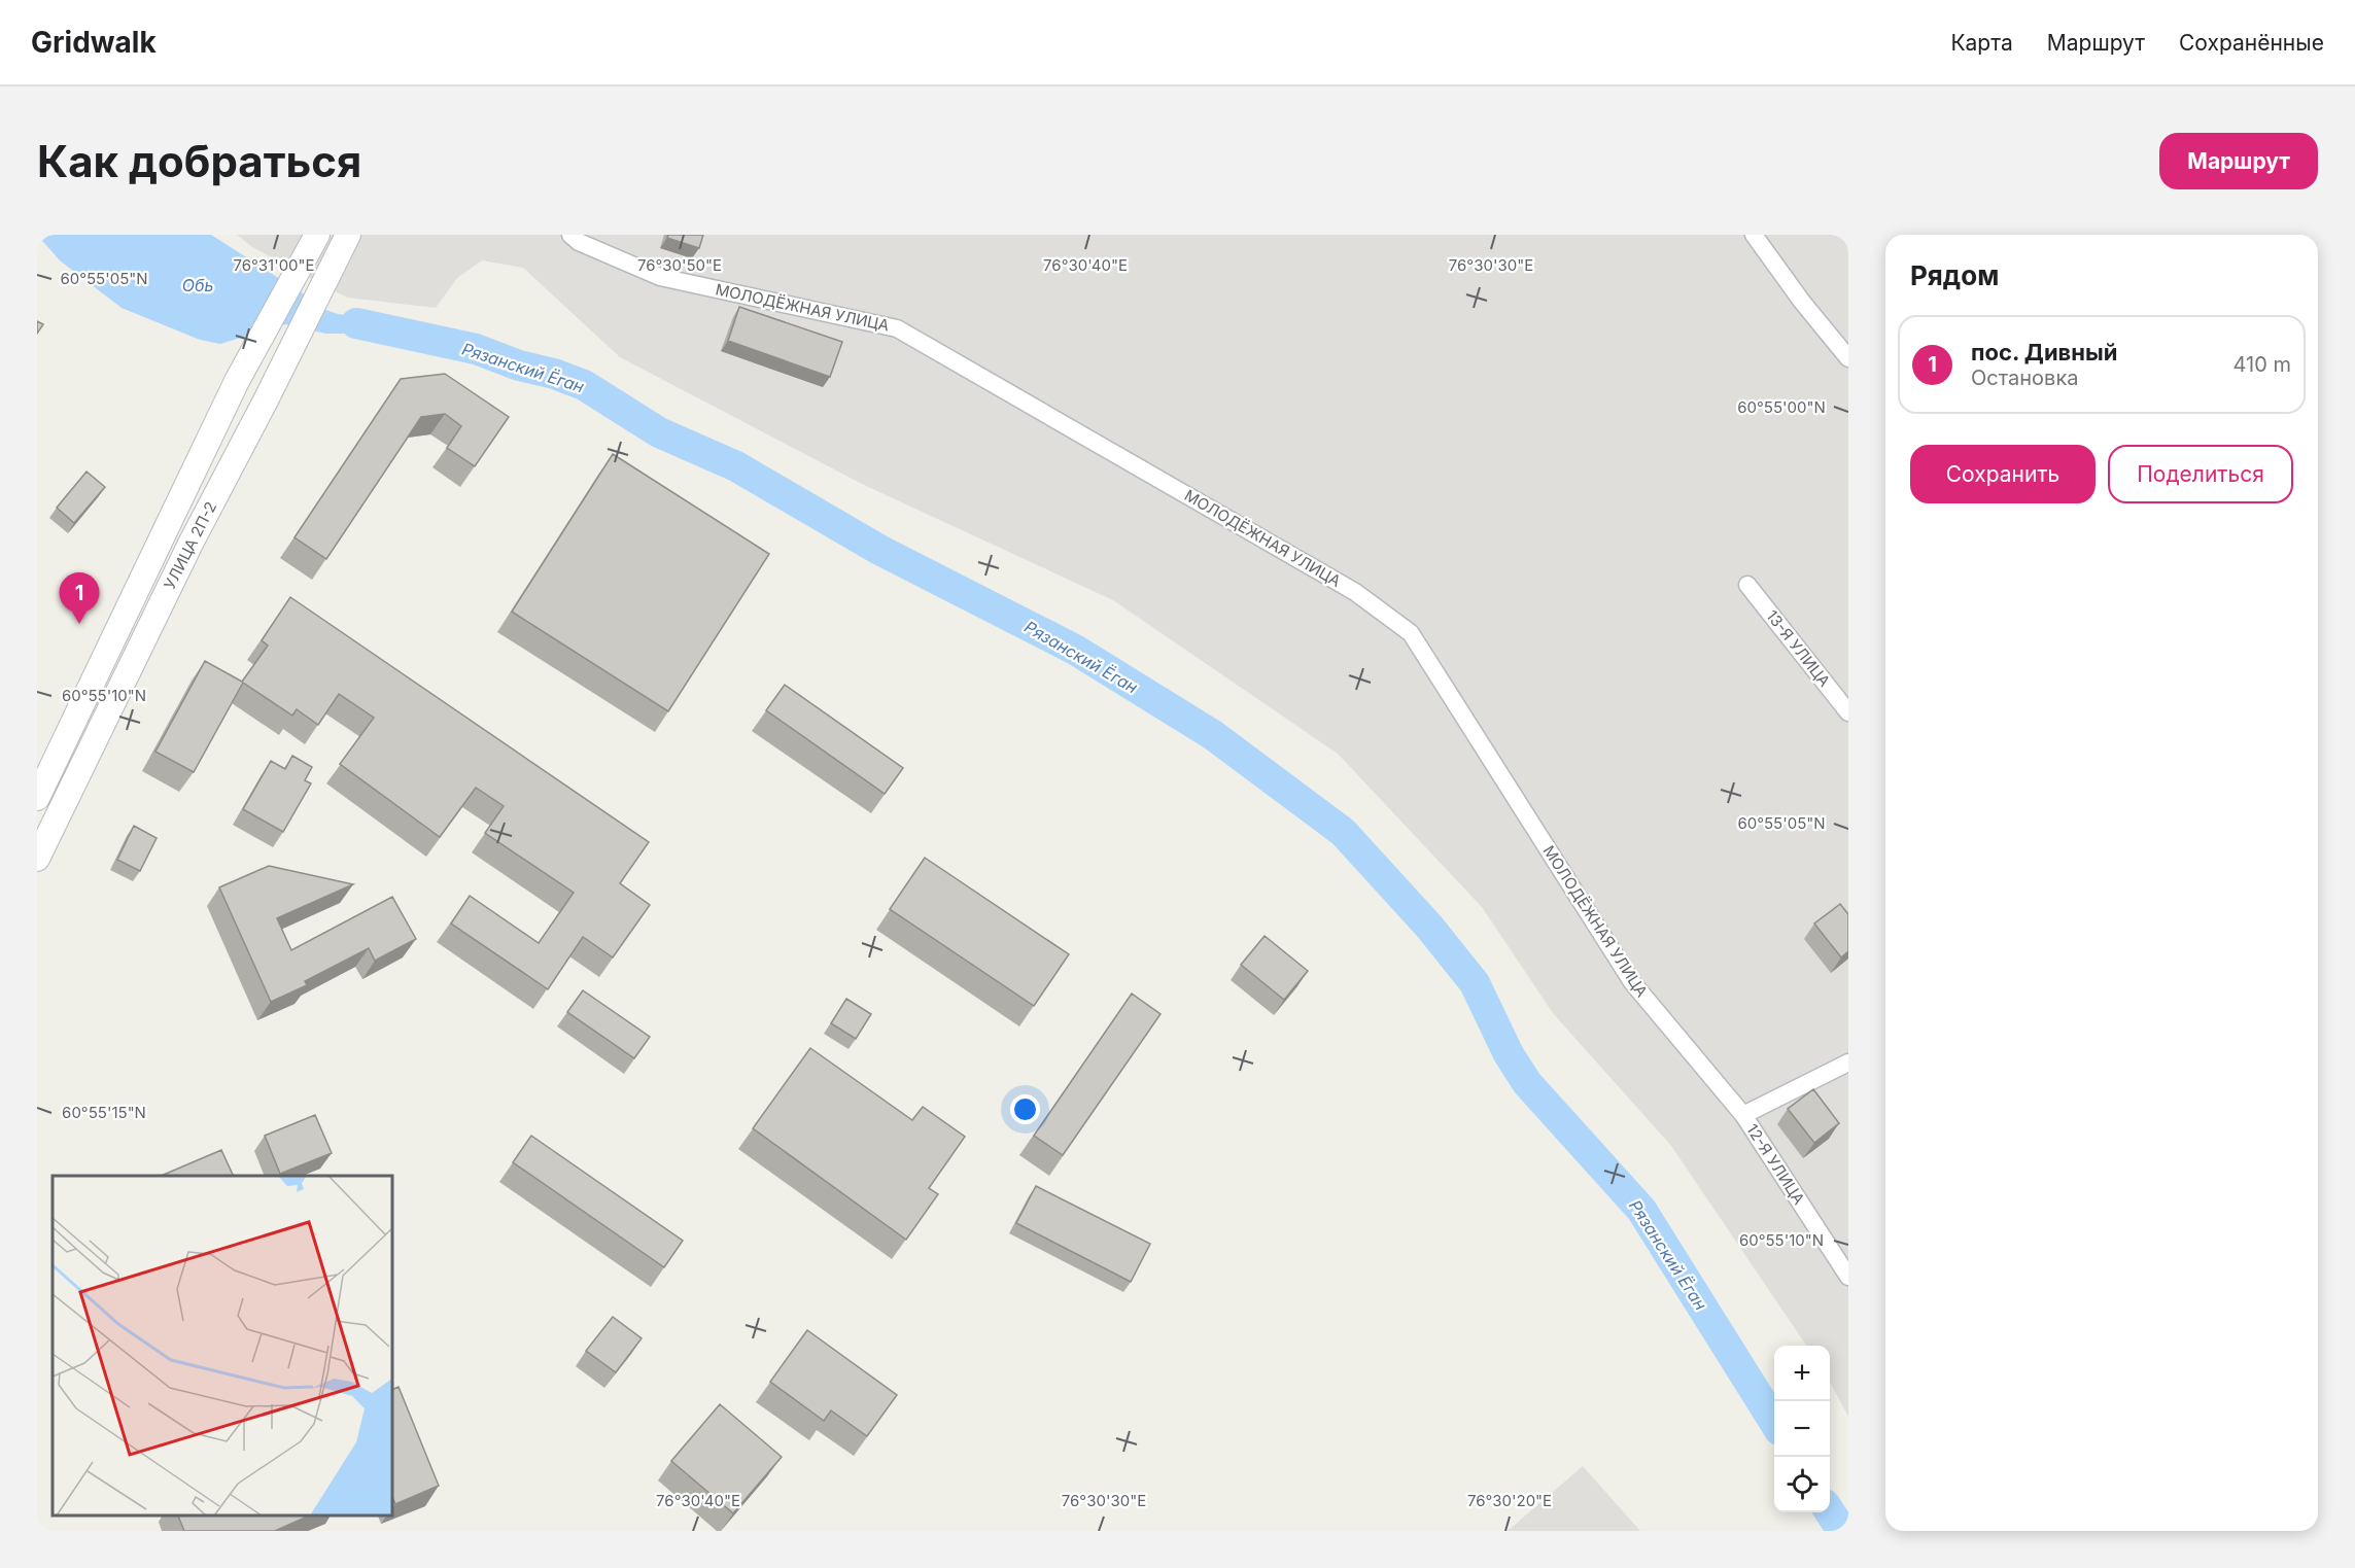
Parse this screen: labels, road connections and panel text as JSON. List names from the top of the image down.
{
  "streets": {
    "main road": ["УЛИЦА 2П-2"],
    "street": ["МОЛОДЁЖНАЯ УЛИЦА", "13-Я УЛИЦА", "12-Я УЛИЦА"]
  },
  "crossings": [
    ["МОЛОДЁЖНАЯ УЛИЦА", "12-Я УЛИЦА"]
  ],
  "water": ["Обь", "Рязанский Ёган"],
  "page": {
    "header": "Gridwalk",
    "nav": ["Карта", "Маршрут", "Сохранённые"],
    "buttons": [
      "Маршрут",
      ["Сохранить", "Поделиться"]
    ],
    "title": "Как добраться",
    "heading": "Рядом",
    "list": [
      {
        "mark": "1",
        "name": "пос. Дивный",
        "note": "Остановка",
        "value": "410 m"
      }
    ],
    "pins": "1",
    "map_buttons": ["+", "−"]
  },
  "coordinates": [
    "76°31'00\"E",
    "76°30'50\"E",
    "76°30'40\"E",
    "76°30'30\"E",
    "60°55'05\"N",
    "60°55'00\"N",
    "60°55'10\"N",
    "60°55'15\"N",
    "76°30'20\"E"
  ]
}
